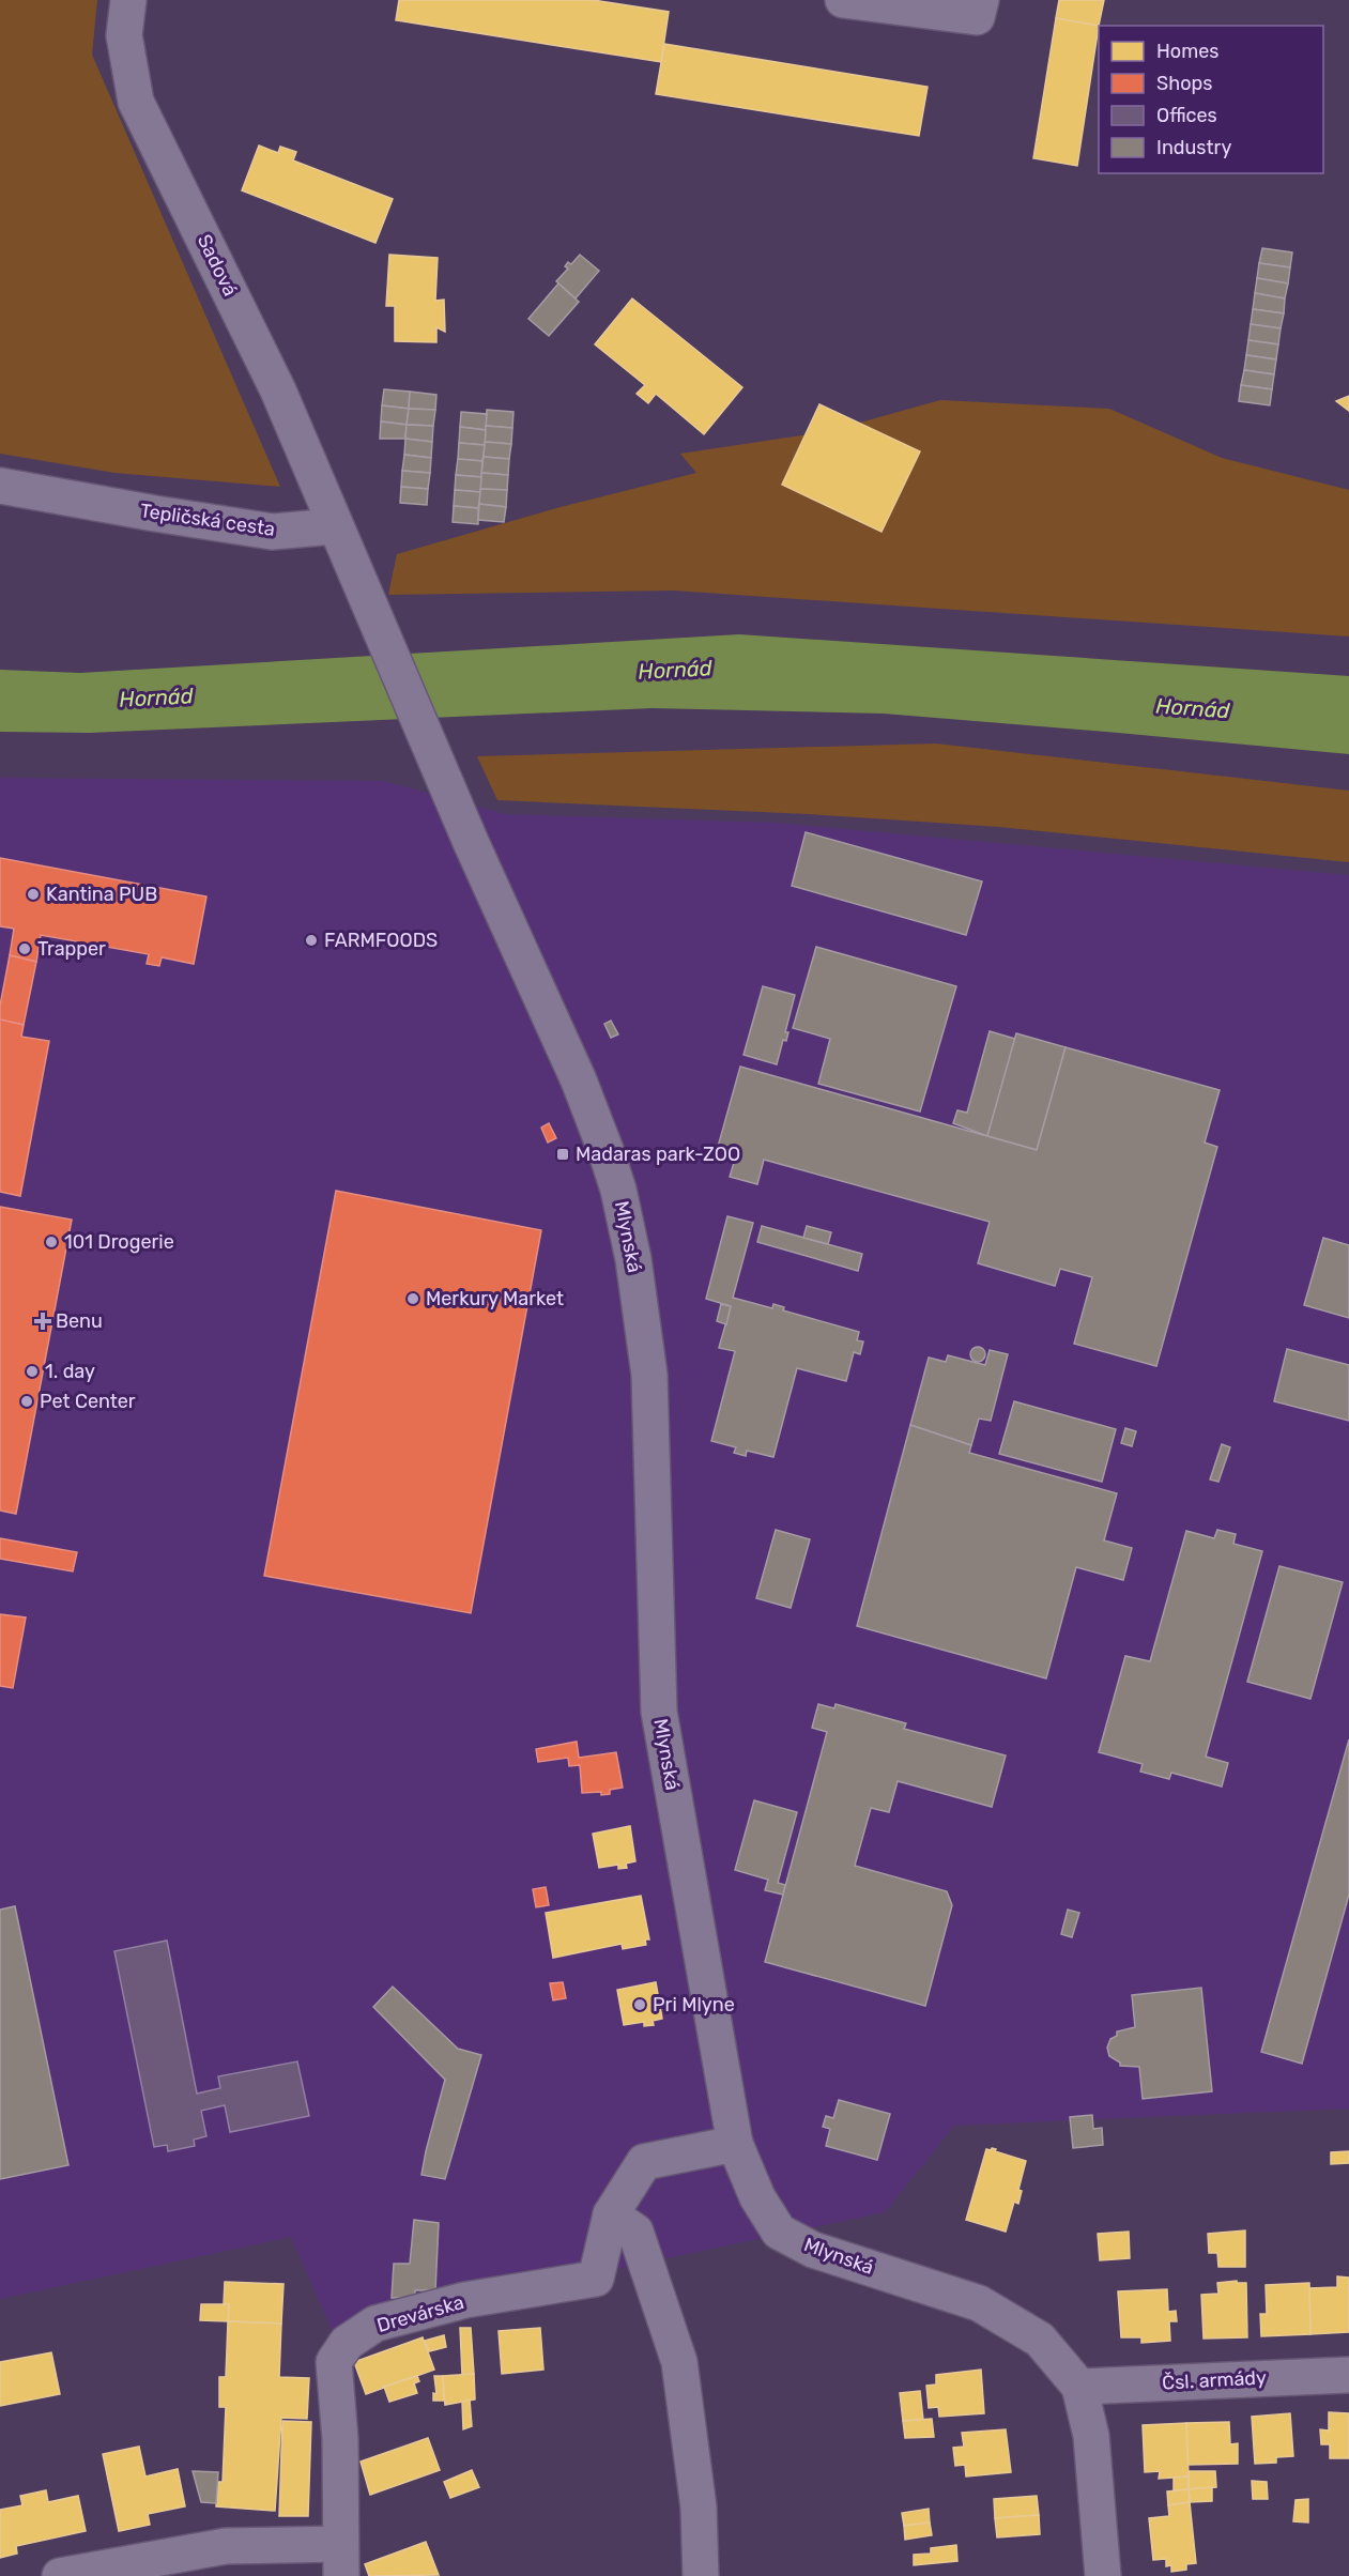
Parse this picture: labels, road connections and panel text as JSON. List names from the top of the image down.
{
  "streets": {
    "street": [
      "Sadová",
      "Tepličská cesta",
      "Mlynská",
      "Drevárska",
      "Čsl. armády"
    ]
  },
  "crossings": [
    ["Sadová", "Tepličská cesta"],
    ["Sadová", "Mlynská"],
    ["Tepličská cesta", "Mlynská"],
    ["Mlynská", "Drevárska"],
    ["Mlynská", "Čsl. armády"]
  ],
  "water": ["Hornád"],
  "places": {
    "other": [
      "Kantina PUB",
      "FARMFOODS",
      "Trapper",
      "101 Drogerie",
      "Merkury Market",
      "1. day",
      "Pet Center",
      "Pri Mlyne"
    ],
    "transit": ["Madaras park-ZOO"],
    "health": ["Benu"]
  },
  "legend": [
    "Homes",
    "Shops",
    "Offices",
    "Industry"
  ]
}
